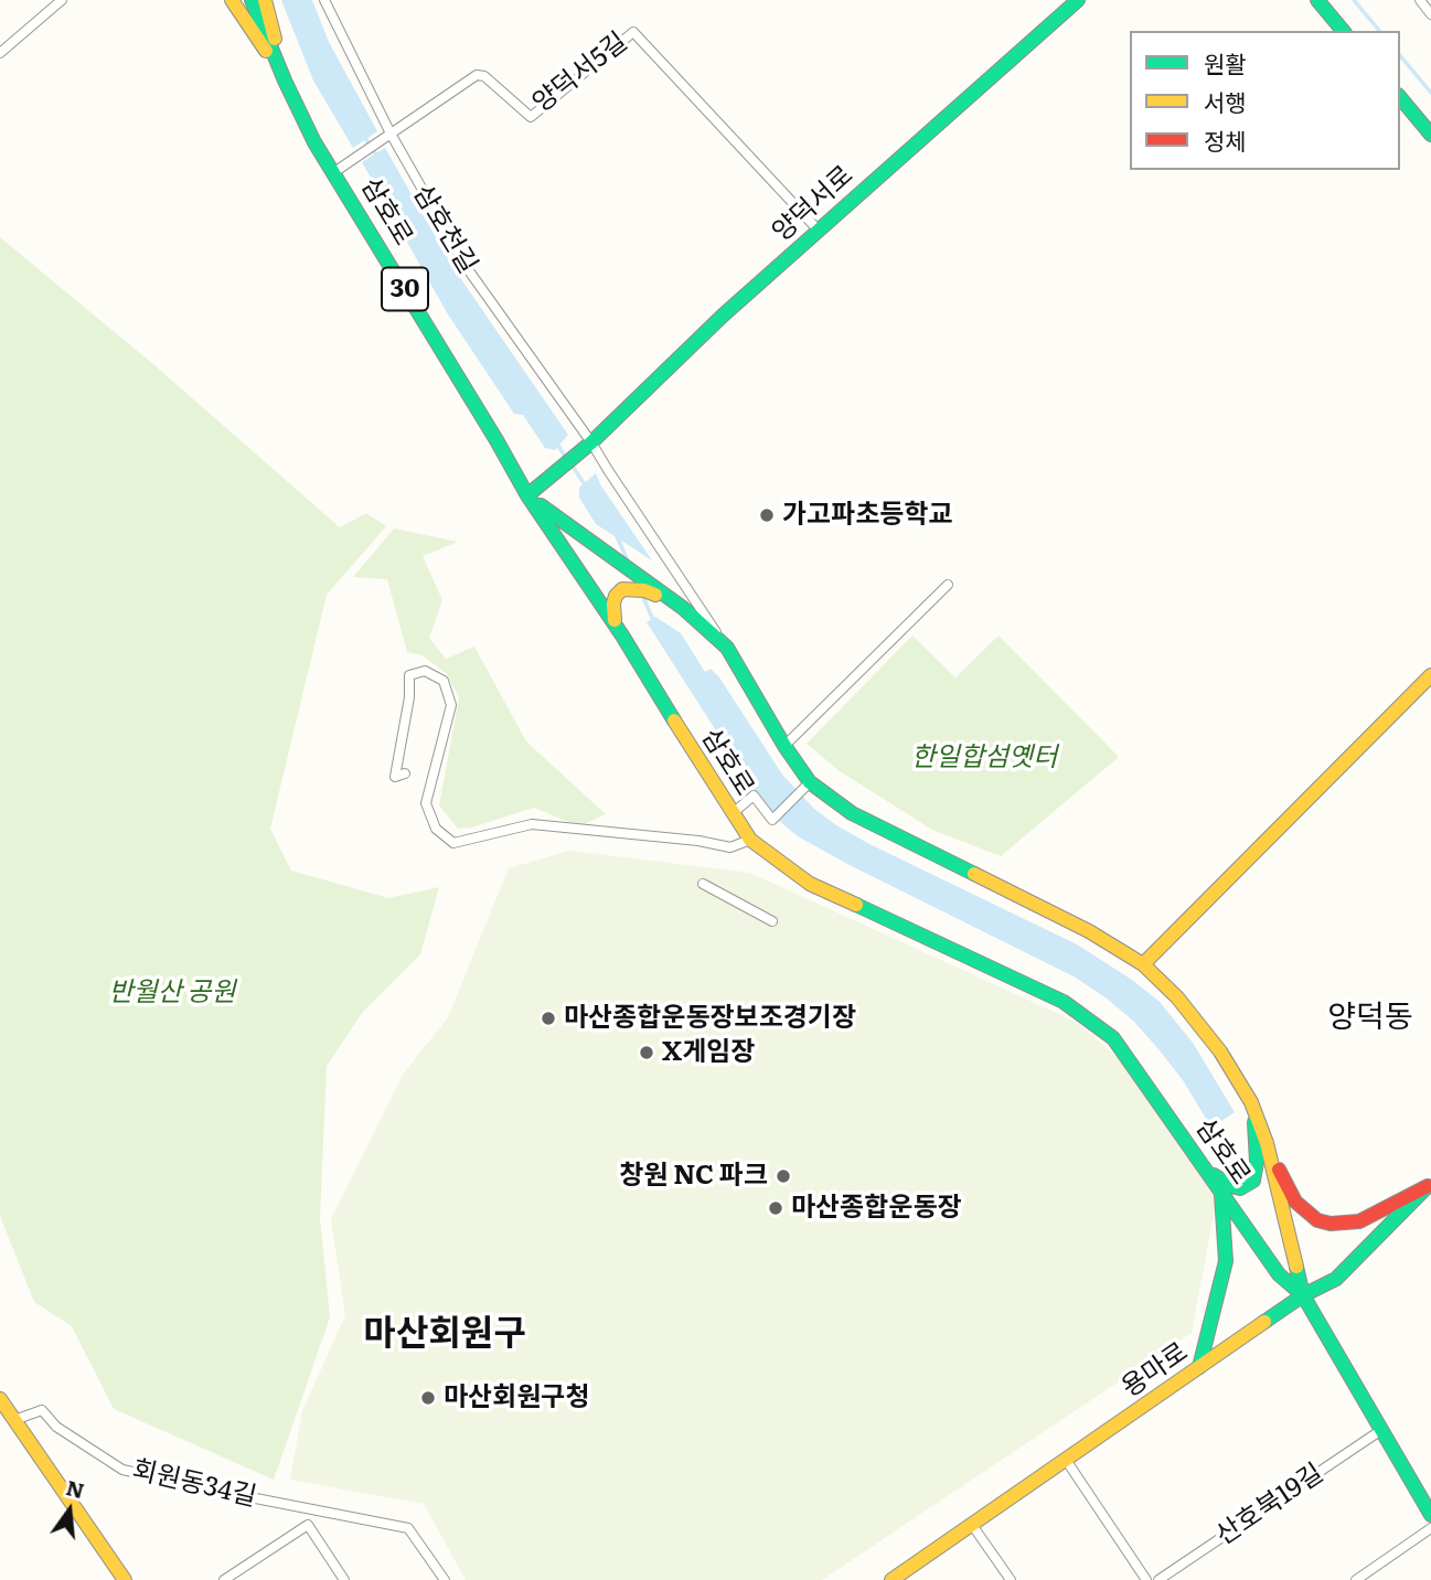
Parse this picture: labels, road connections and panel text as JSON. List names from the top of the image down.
{
  "streets": {
    "main road": [
      "양덕서로",
      "삼호로",
      "30",
      "용마로"
    ],
    "street": [
      "양덕서5길",
      "삼호천길",
      "회원동34길",
      "산호북19길"
    ]
  },
  "crossings": [
    ["양덕서5길", "양덕서로"],
    ["양덕서5길", "삼호천길"],
    ["양덕서로", "삼호로"],
    ["양덕서로", "삼호천길"],
    ["삼호로", "삼호천길"],
    ["삼호로", "용마로"],
    ["삼호로", "산호북19길"]
  ],
  "districts": ["양덕동", "마산회원구"],
  "parks": ["한일합섬옛터", "반월산 공원"],
  "places": [
    "가고파초등학교",
    "마산종합운동장보조경기장",
    "X게임장",
    "창원 NC 파크",
    "마산종합운동장",
    "마산회원구청"
  ],
  "legend": ["원활", "서행", "정체"],
  "north": "top"
}
